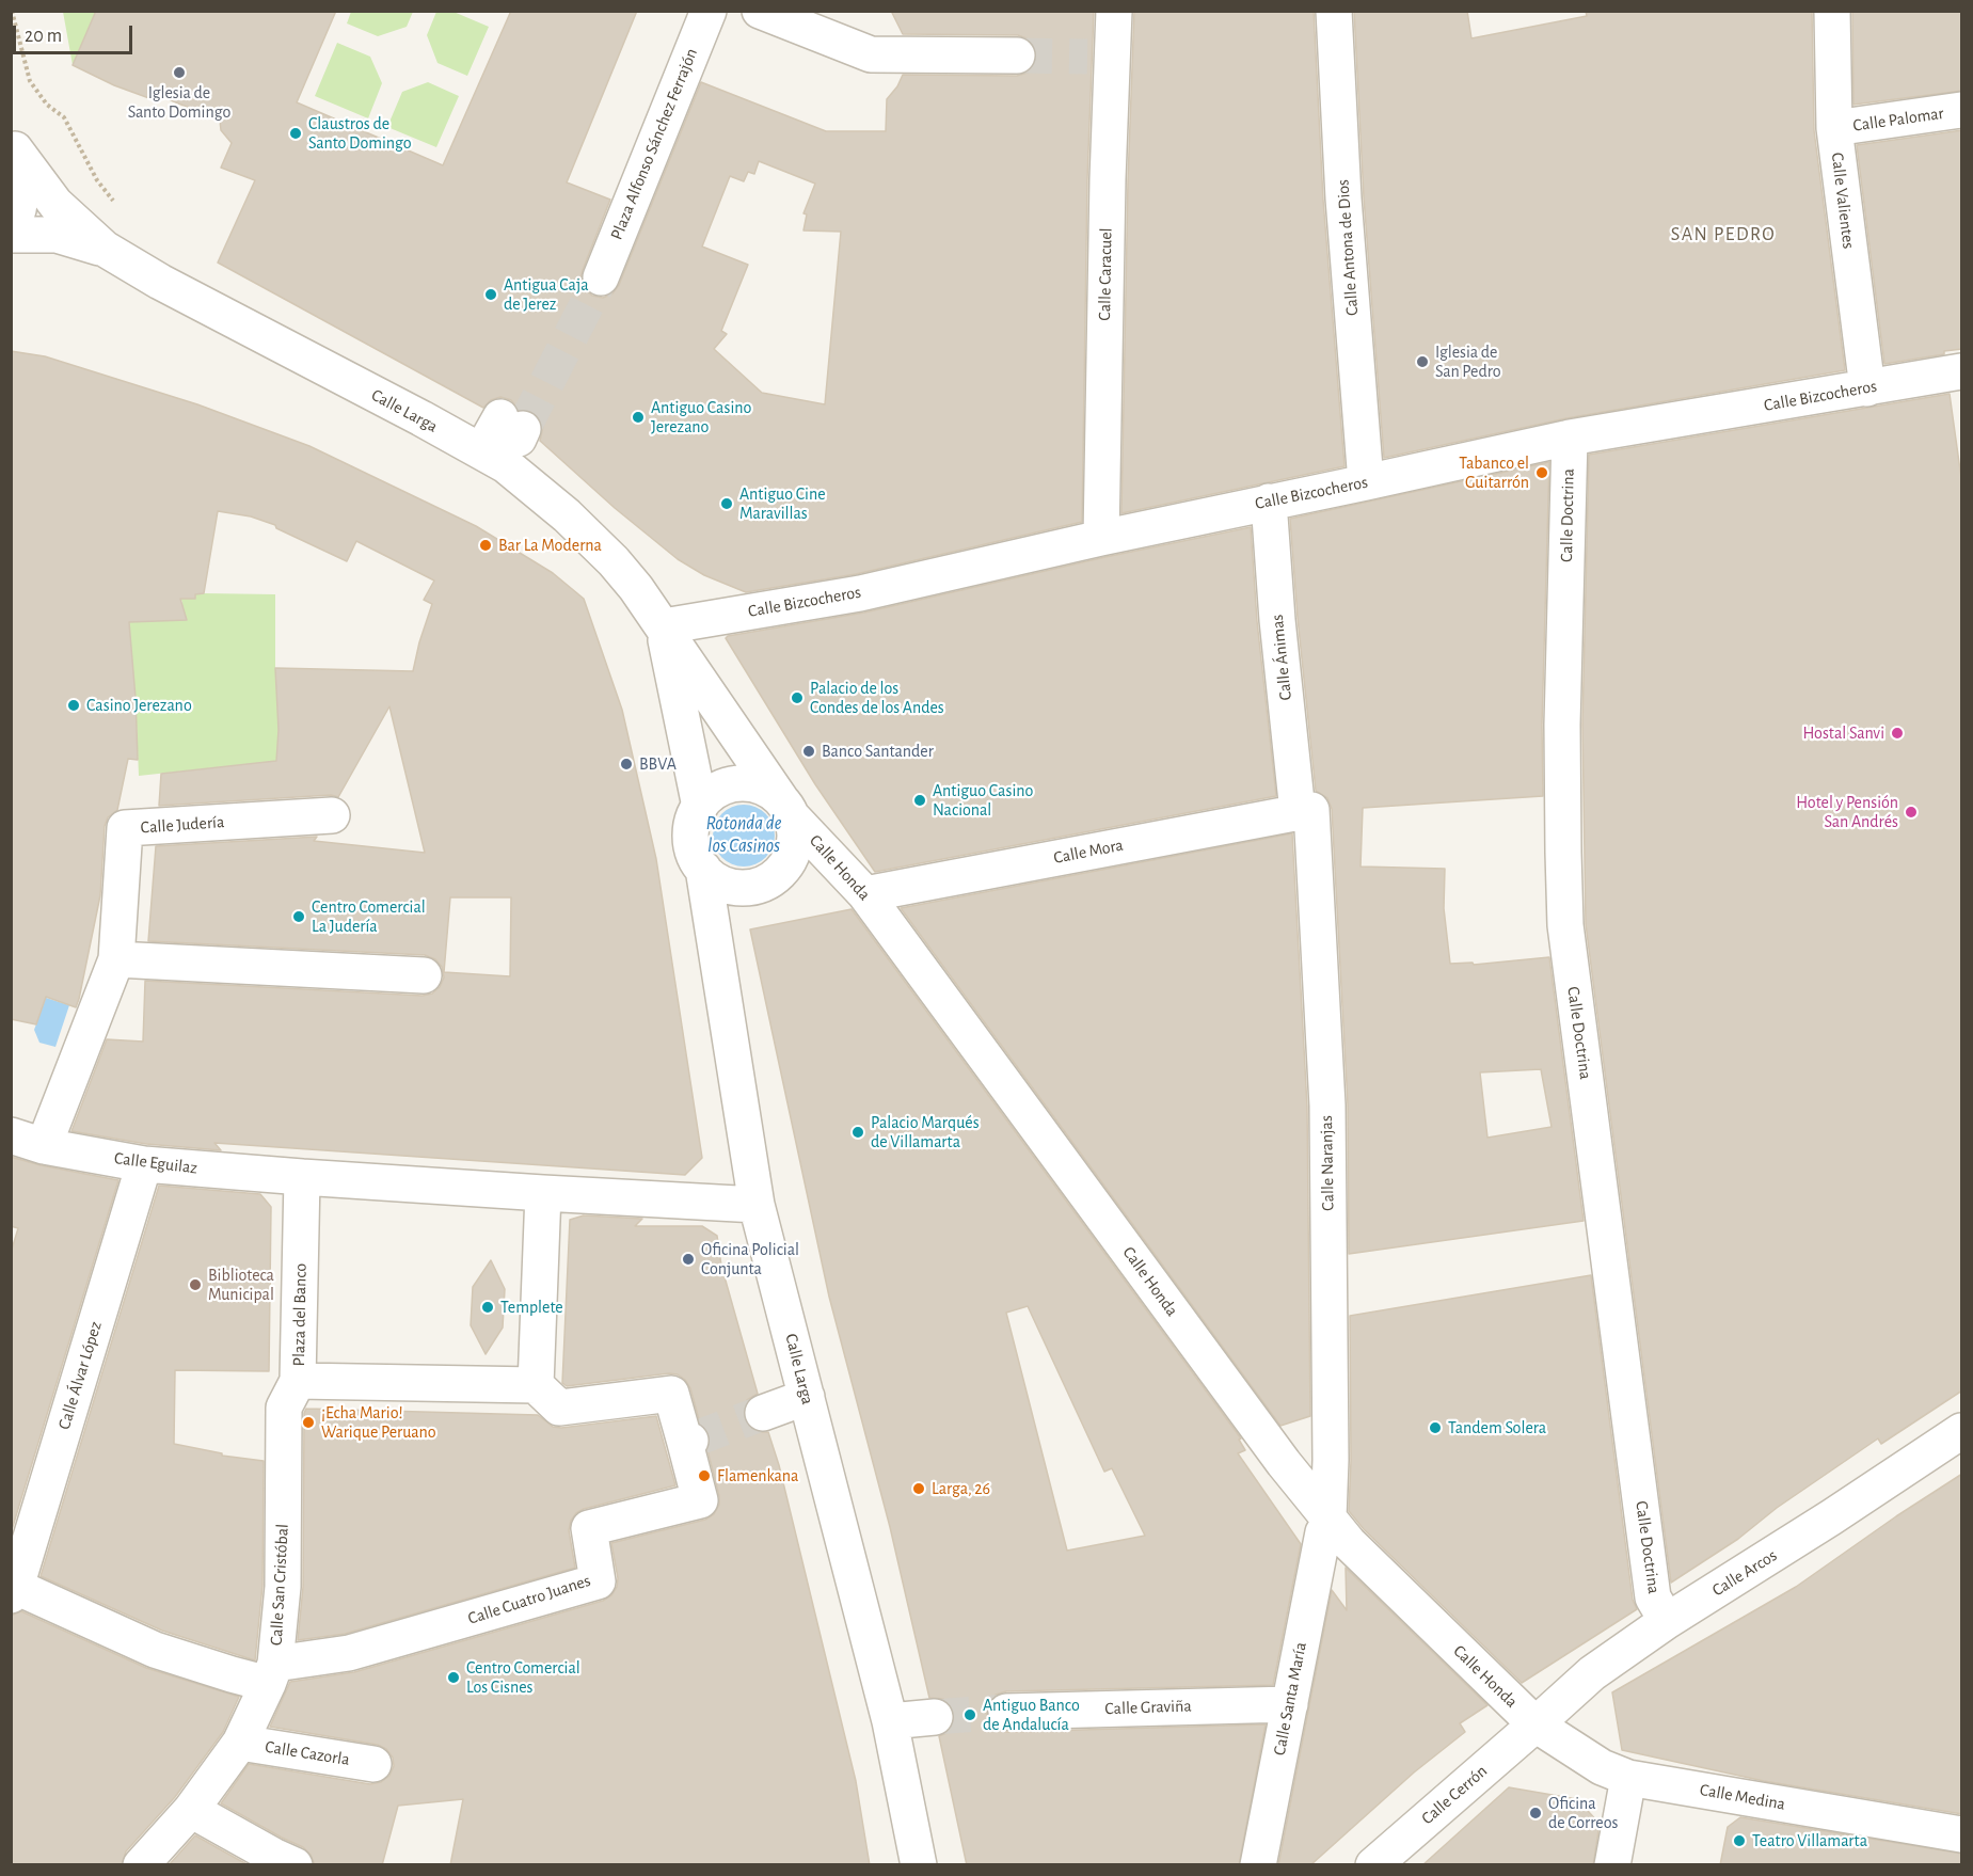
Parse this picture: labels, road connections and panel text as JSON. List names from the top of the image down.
{
  "streets": {
    "street": [
      "Calle Palomar",
      "Plaza Alfonso Sánchez Ferrajón",
      "Calle Valientes",
      "Calle Antona de Dios",
      "Calle Caracuel",
      "Calle Bizcocheros",
      "Calle Larga",
      "Calle Doctrina",
      "Calle Ánimas",
      "Calle Judería",
      "Calle Mora",
      "Calle Honda",
      "Calle Eguilaz",
      "Calle Naranjas",
      "Plaza del Banco",
      "Calle Álvar López",
      "Calle Arcos",
      "Calle San Cristóbal",
      "Calle Cuatro Juanes",
      "Calle Santa María",
      "Calle Graviña",
      "Calle Cazorla",
      "Calle Cerrón",
      "Calle Medina"
    ]
  },
  "crossings": [
    ["Calle Palomar", "Calle Valientes"],
    ["Calle Valientes", "Calle Bizcocheros"],
    ["Calle Antona de Dios", "Calle Bizcocheros"],
    ["Calle Caracuel", "Calle Bizcocheros"],
    ["Calle Bizcocheros", "Calle Larga"],
    ["Calle Bizcocheros", "Calle Doctrina"],
    ["Calle Bizcocheros", "Calle Ánimas"],
    ["Calle Larga", "Calle Honda"],
    ["Calle Doctrina", "Calle Arcos"],
    ["Calle Ánimas", "Calle Mora"],
    ["Calle Ánimas", "Calle Naranjas"],
    ["Calle Judería", "Calle Eguilaz"],
    ["Calle Mora", "Calle Honda"],
    ["Calle Mora", "Calle Naranjas"],
    ["Calle Honda", "Calle Naranjas"],
    ["Calle Honda", "Calle Arcos"],
    ["Calle Honda", "Calle Santa María"],
    ["Calle Honda", "Calle Cerrón"],
    ["Calle Honda", "Calle Medina"],
    ["Calle Eguilaz", "Plaza del Banco"],
    ["Calle Eguilaz", "Calle Álvar López"],
    ["Calle Naranjas", "Calle Santa María"],
    ["Plaza del Banco", "Calle San Cristóbal"],
    ["Plaza del Banco", "Calle Cuatro Juanes"],
    ["Calle Álvar López", "Calle San Cristóbal"],
    ["Calle Álvar López", "Calle Cuatro Juanes"],
    ["Calle Arcos", "Calle Cerrón"],
    ["Calle Arcos", "Calle Medina"],
    ["Calle San Cristóbal", "Calle Cuatro Juanes"],
    ["Calle San Cristóbal", "Calle Cazorla"],
    ["Calle Santa María", "Calle Graviña"],
    ["Calle Cerrón", "Calle Medina"]
  ],
  "districts": ["SAN PEDRO"],
  "water": ["Rotonda de los Casinos"],
  "places": [
    "Iglesia de Santo Domingo",
    "Claustros de Santo Domingo",
    "Antigua Caja de Jerez",
    "Iglesia de San Pedro",
    "Antiguo Casino Jerezano",
    "Tabanco el Guitarrón",
    "Antiguo Cine Maravillas",
    "Bar La Moderna",
    "Palacio de los Condes de los Andes",
    "Casino Jerezano",
    "Hostal Sanvi",
    "Banco Santander",
    "BBVA",
    "Antiguo Casino Nacional",
    "Hotel y Pensión San Andrés",
    "Centro Comercial La Judería",
    "Palacio Marqués de Villamarta",
    "Oficina Policial Conjunta",
    "Biblioteca Municipal",
    "Templete",
    "¡Echa Mario! Warique Peruano",
    "Tandem Solera",
    "Flamenkana",
    "Larga, 26",
    "Centro Comercial Los Cisnes",
    "Antiguo Banco de Andalucía",
    "Oficina de Correos",
    "Teatro Villamarta"
  ],
  "scale_bar": "20 m"
}
